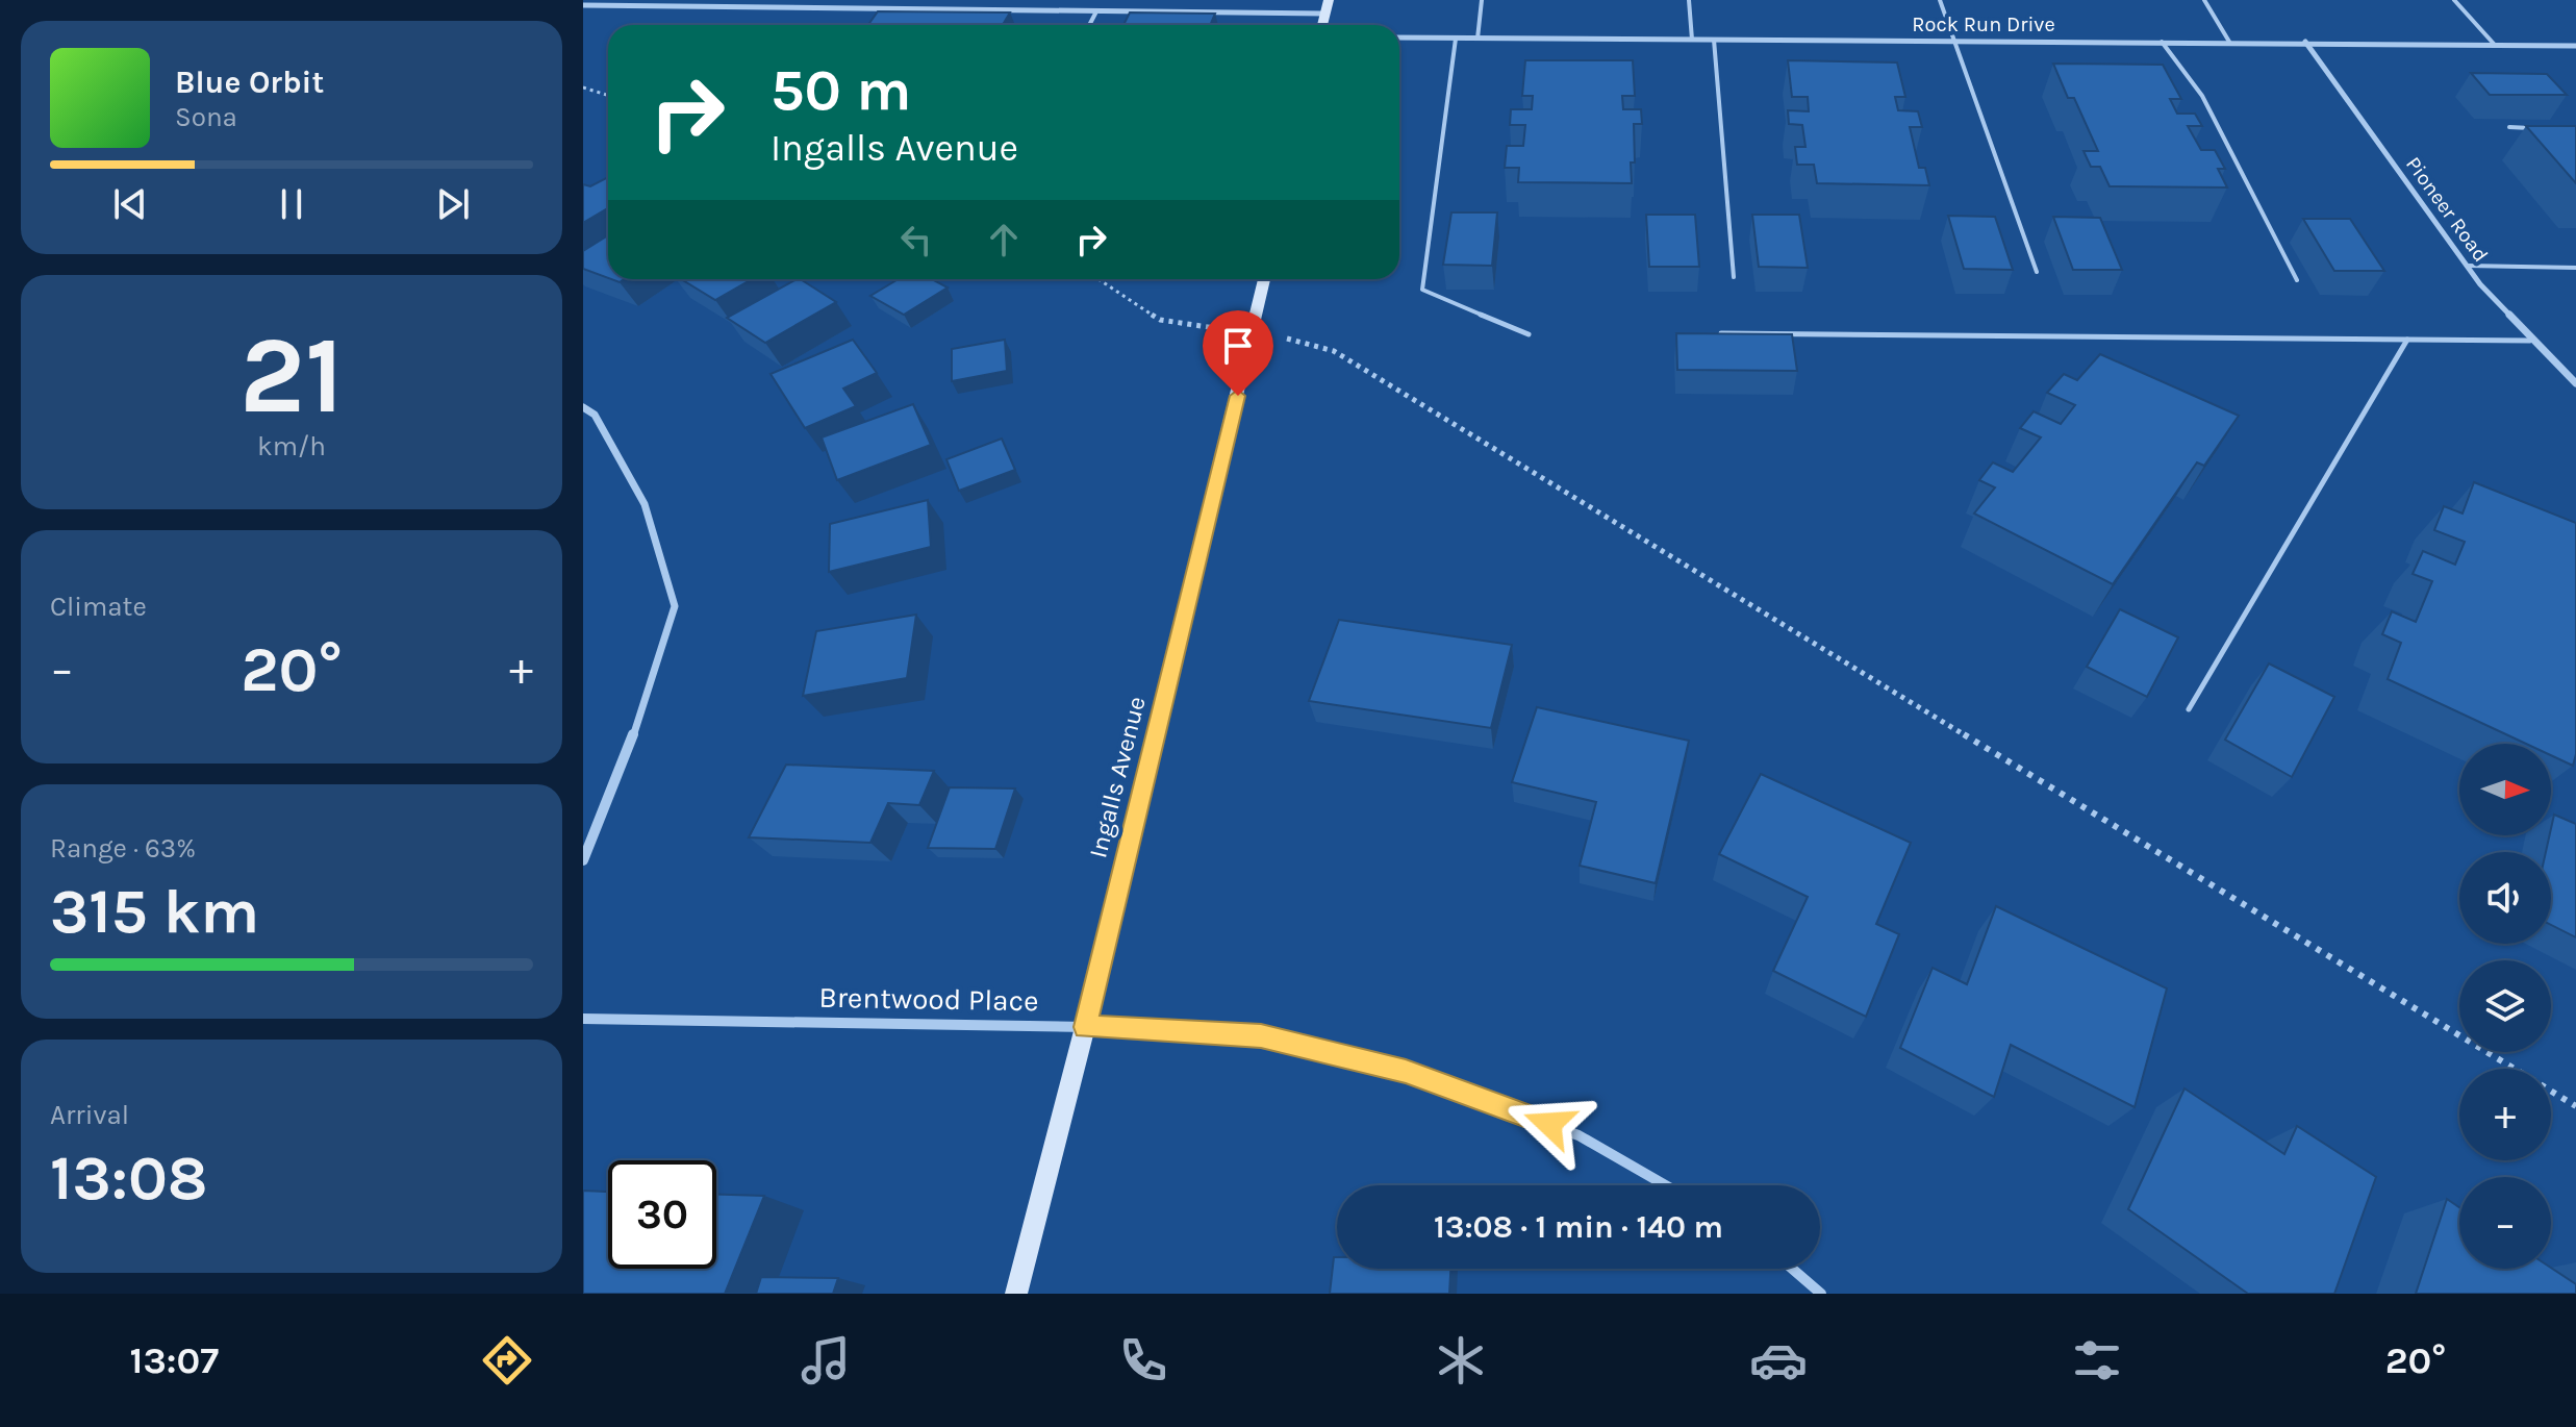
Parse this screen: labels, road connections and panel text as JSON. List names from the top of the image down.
{
  "streets": {
    "street": [
      "Rock Run Drive",
      "Pioneer Road",
      "Ingalls Avenue",
      "Brentwood Place"
    ]
  },
  "crossings": [
    ["Rock Run Drive", "Pioneer Road"],
    ["Ingalls Avenue", "Brentwood Place"]
  ],
  "north": "right",
  "page": {
    "turn": ["50 m", "Ingalls Avenue"],
    "song": ["Blue Orbit", "Sona"],
    "tile": [
      ["21", "km/h"],
      "Climate",
      ["Range · 63%", "315 km"],
      ["Arrival", "13:08"]
    ],
    "heat": ["−", "20°", "+"],
    "map_buttons": ["+", "−"],
    "limit": "30",
    "trip": "13:08 · 1 min · 140 m",
    "tabs": ["13:07", "20°"]
  }
}
